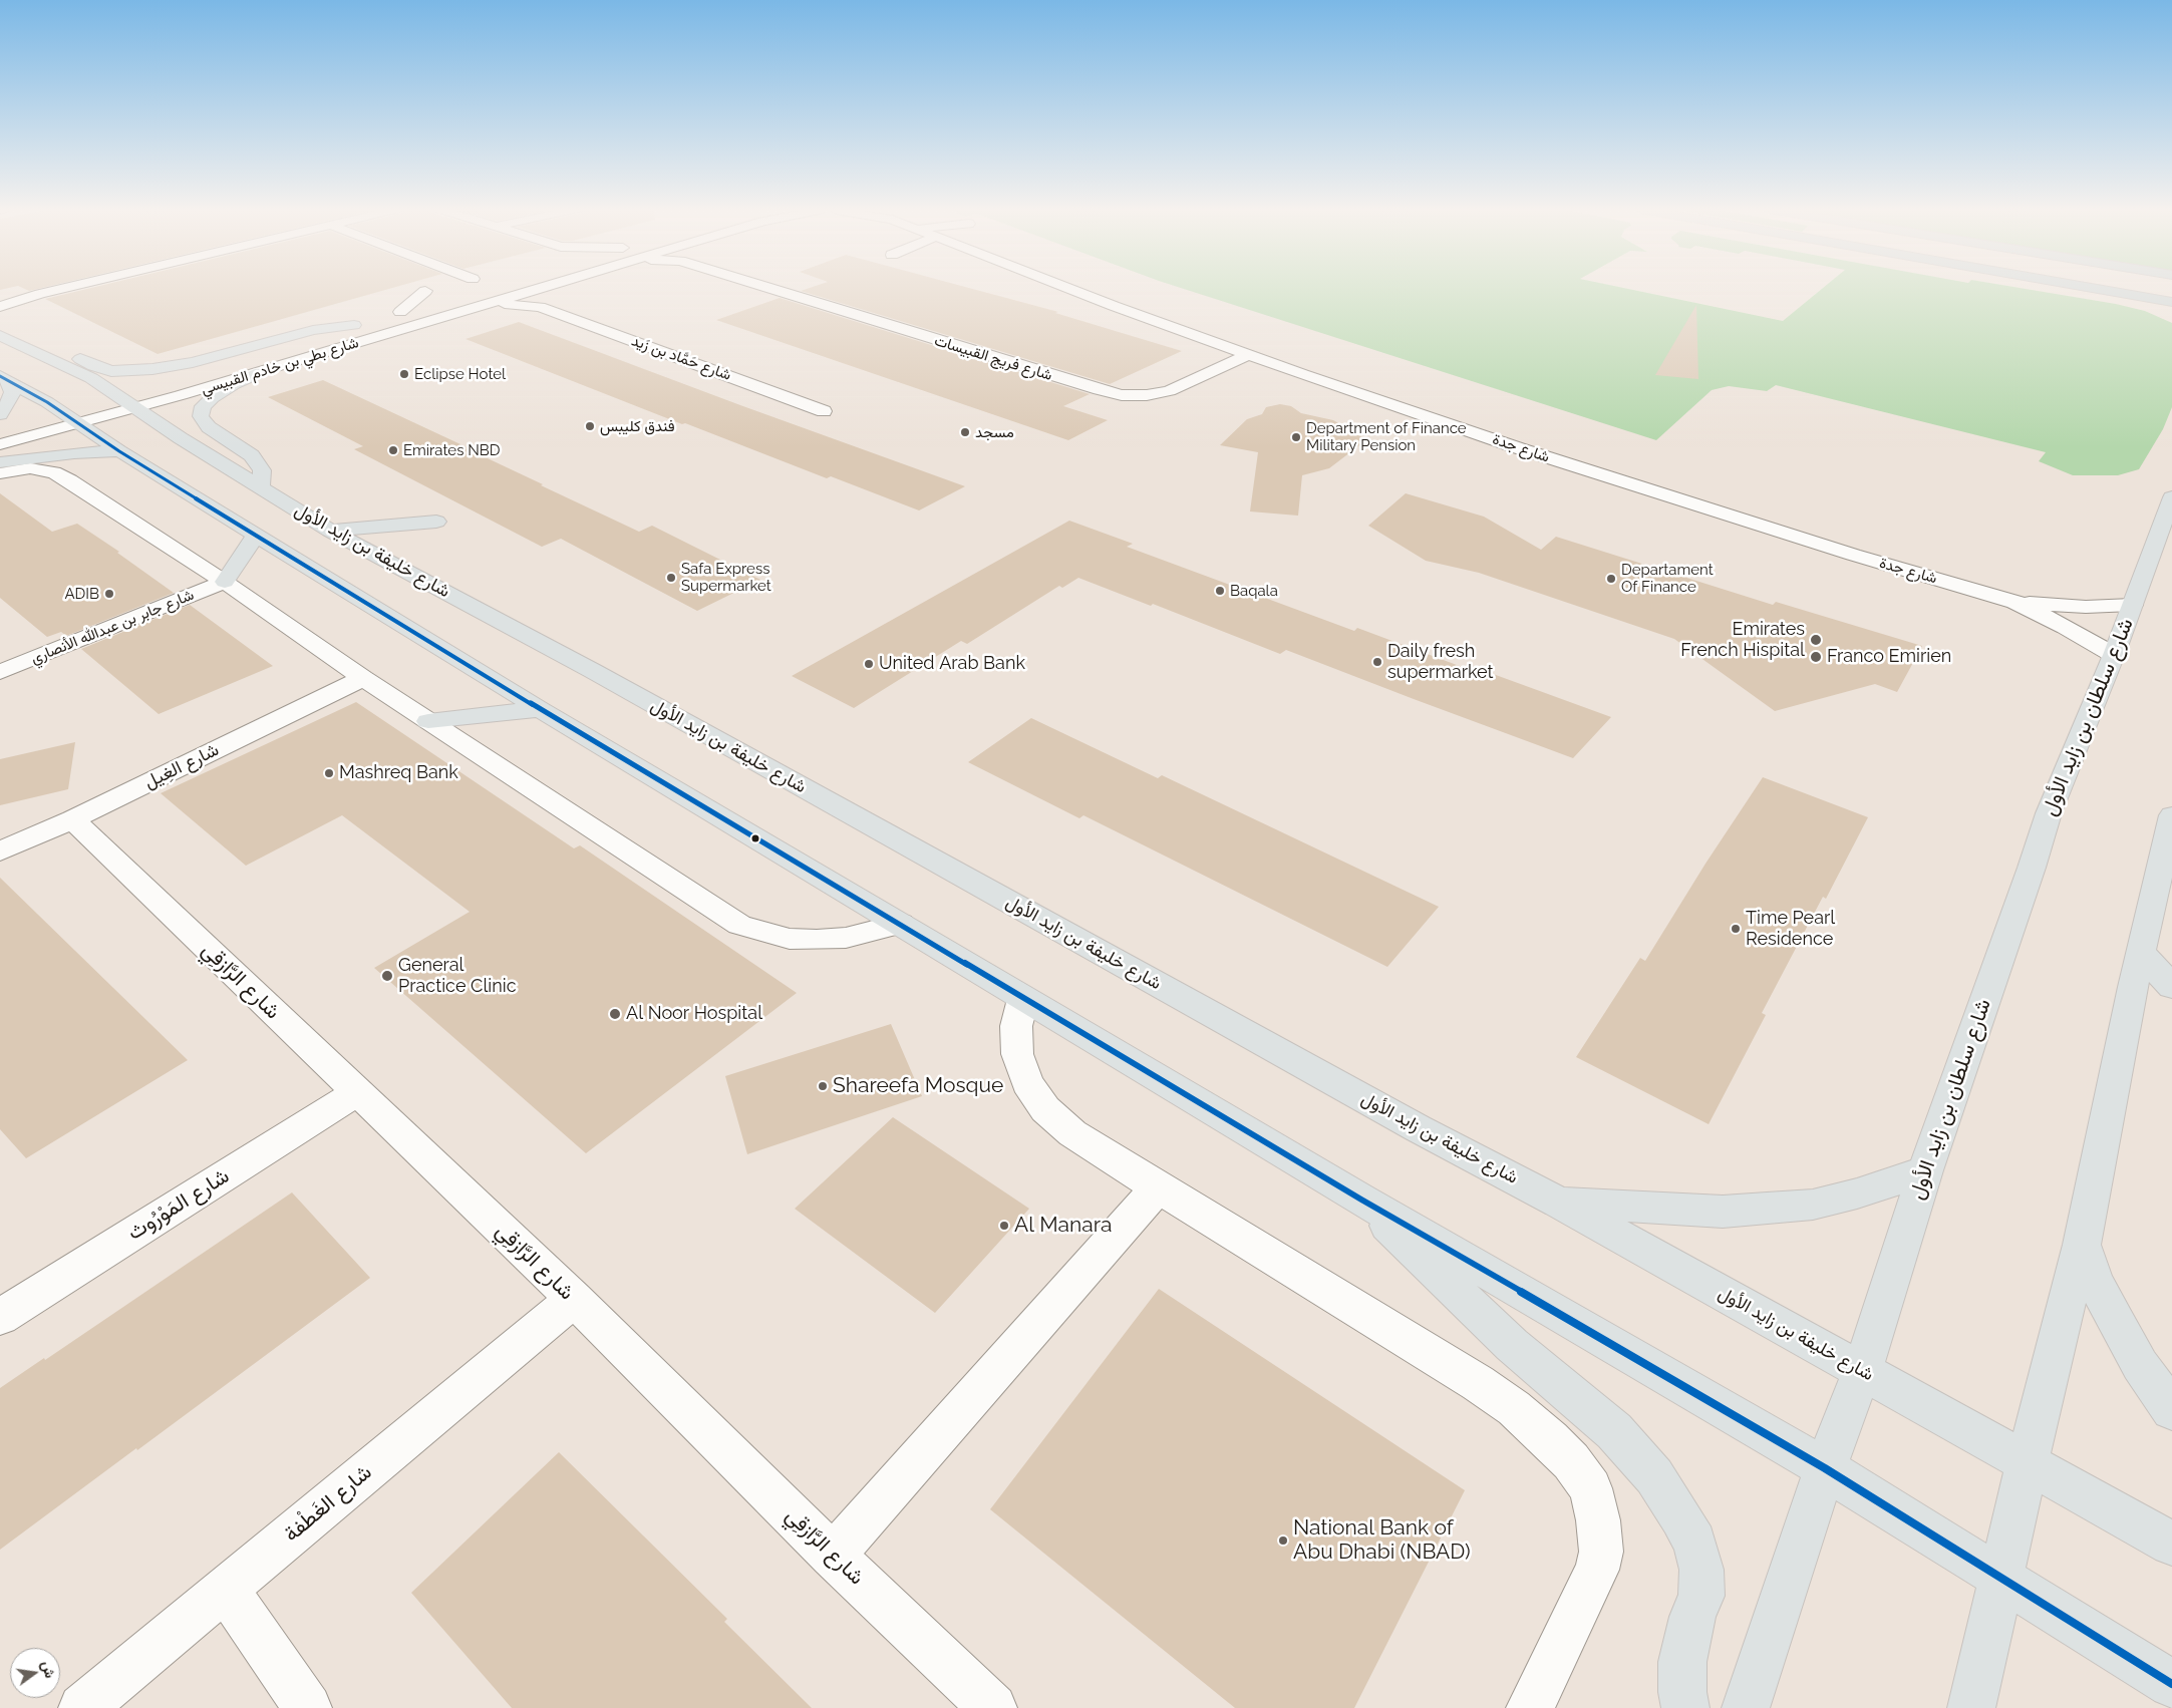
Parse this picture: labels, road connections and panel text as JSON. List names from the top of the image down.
{
  "streets": {
    "main road": ["شارع خليفة بن زايد الأول", "شارع سلطان بن زايد الأول"],
    "street": [
      "شارع حَمَّاد بن زَيد",
      "شارع فريج القبيسات",
      "شارع بطي بن خادم القبيسي",
      "شارع جدة",
      "شارع جابر بن عبدالله الأنصاري",
      "شارع الغِيل",
      "شارع الرَّازقِي",
      "شارع المَوْرُوث",
      "شارع الغَطْفة"
    ]
  },
  "crossings": [
    ["شارع حَمَّاد بن زَيد", "شارع بطي بن خادم القبيسي"],
    ["شارع فريج القبيسات", "شارع جدة"],
    ["شارع بطي بن خادم القبيسي", "شارع خليفة بن زايد الأول"],
    ["شارع جدة", "شارع سلطان بن زايد الأول"],
    ["شارع خليفة بن زايد الأول", "شارع سلطان بن زايد الأول"],
    ["شارع الغِيل", "شارع الرَّازقِي"],
    ["شارع الرَّازقِي", "شارع المَوْرُوث"],
    ["شارع الرَّازقِي", "شارع الغَطْفة"]
  ],
  "places": [
    "Eclipse Hotel",
    "فندق كليبس",
    "مسجد",
    "Department of Finance Military Pension",
    "Emirates NBD",
    "Safa Express Supermarket",
    "Departament Of Finance",
    "Baqala",
    "ADIB",
    "Emirates French Hispital",
    "Franco Emirien",
    "Daily fresh supermarket",
    "United Arab Bank",
    "Mashreq Bank",
    "Time Pearl Residence",
    "General Practice Clinic",
    "Al Noor Hospital",
    "Shareefa Mosque",
    "Al Manara",
    "National Bank of Abu Dhabi (NBAD)"
  ],
  "north": "right"
}
